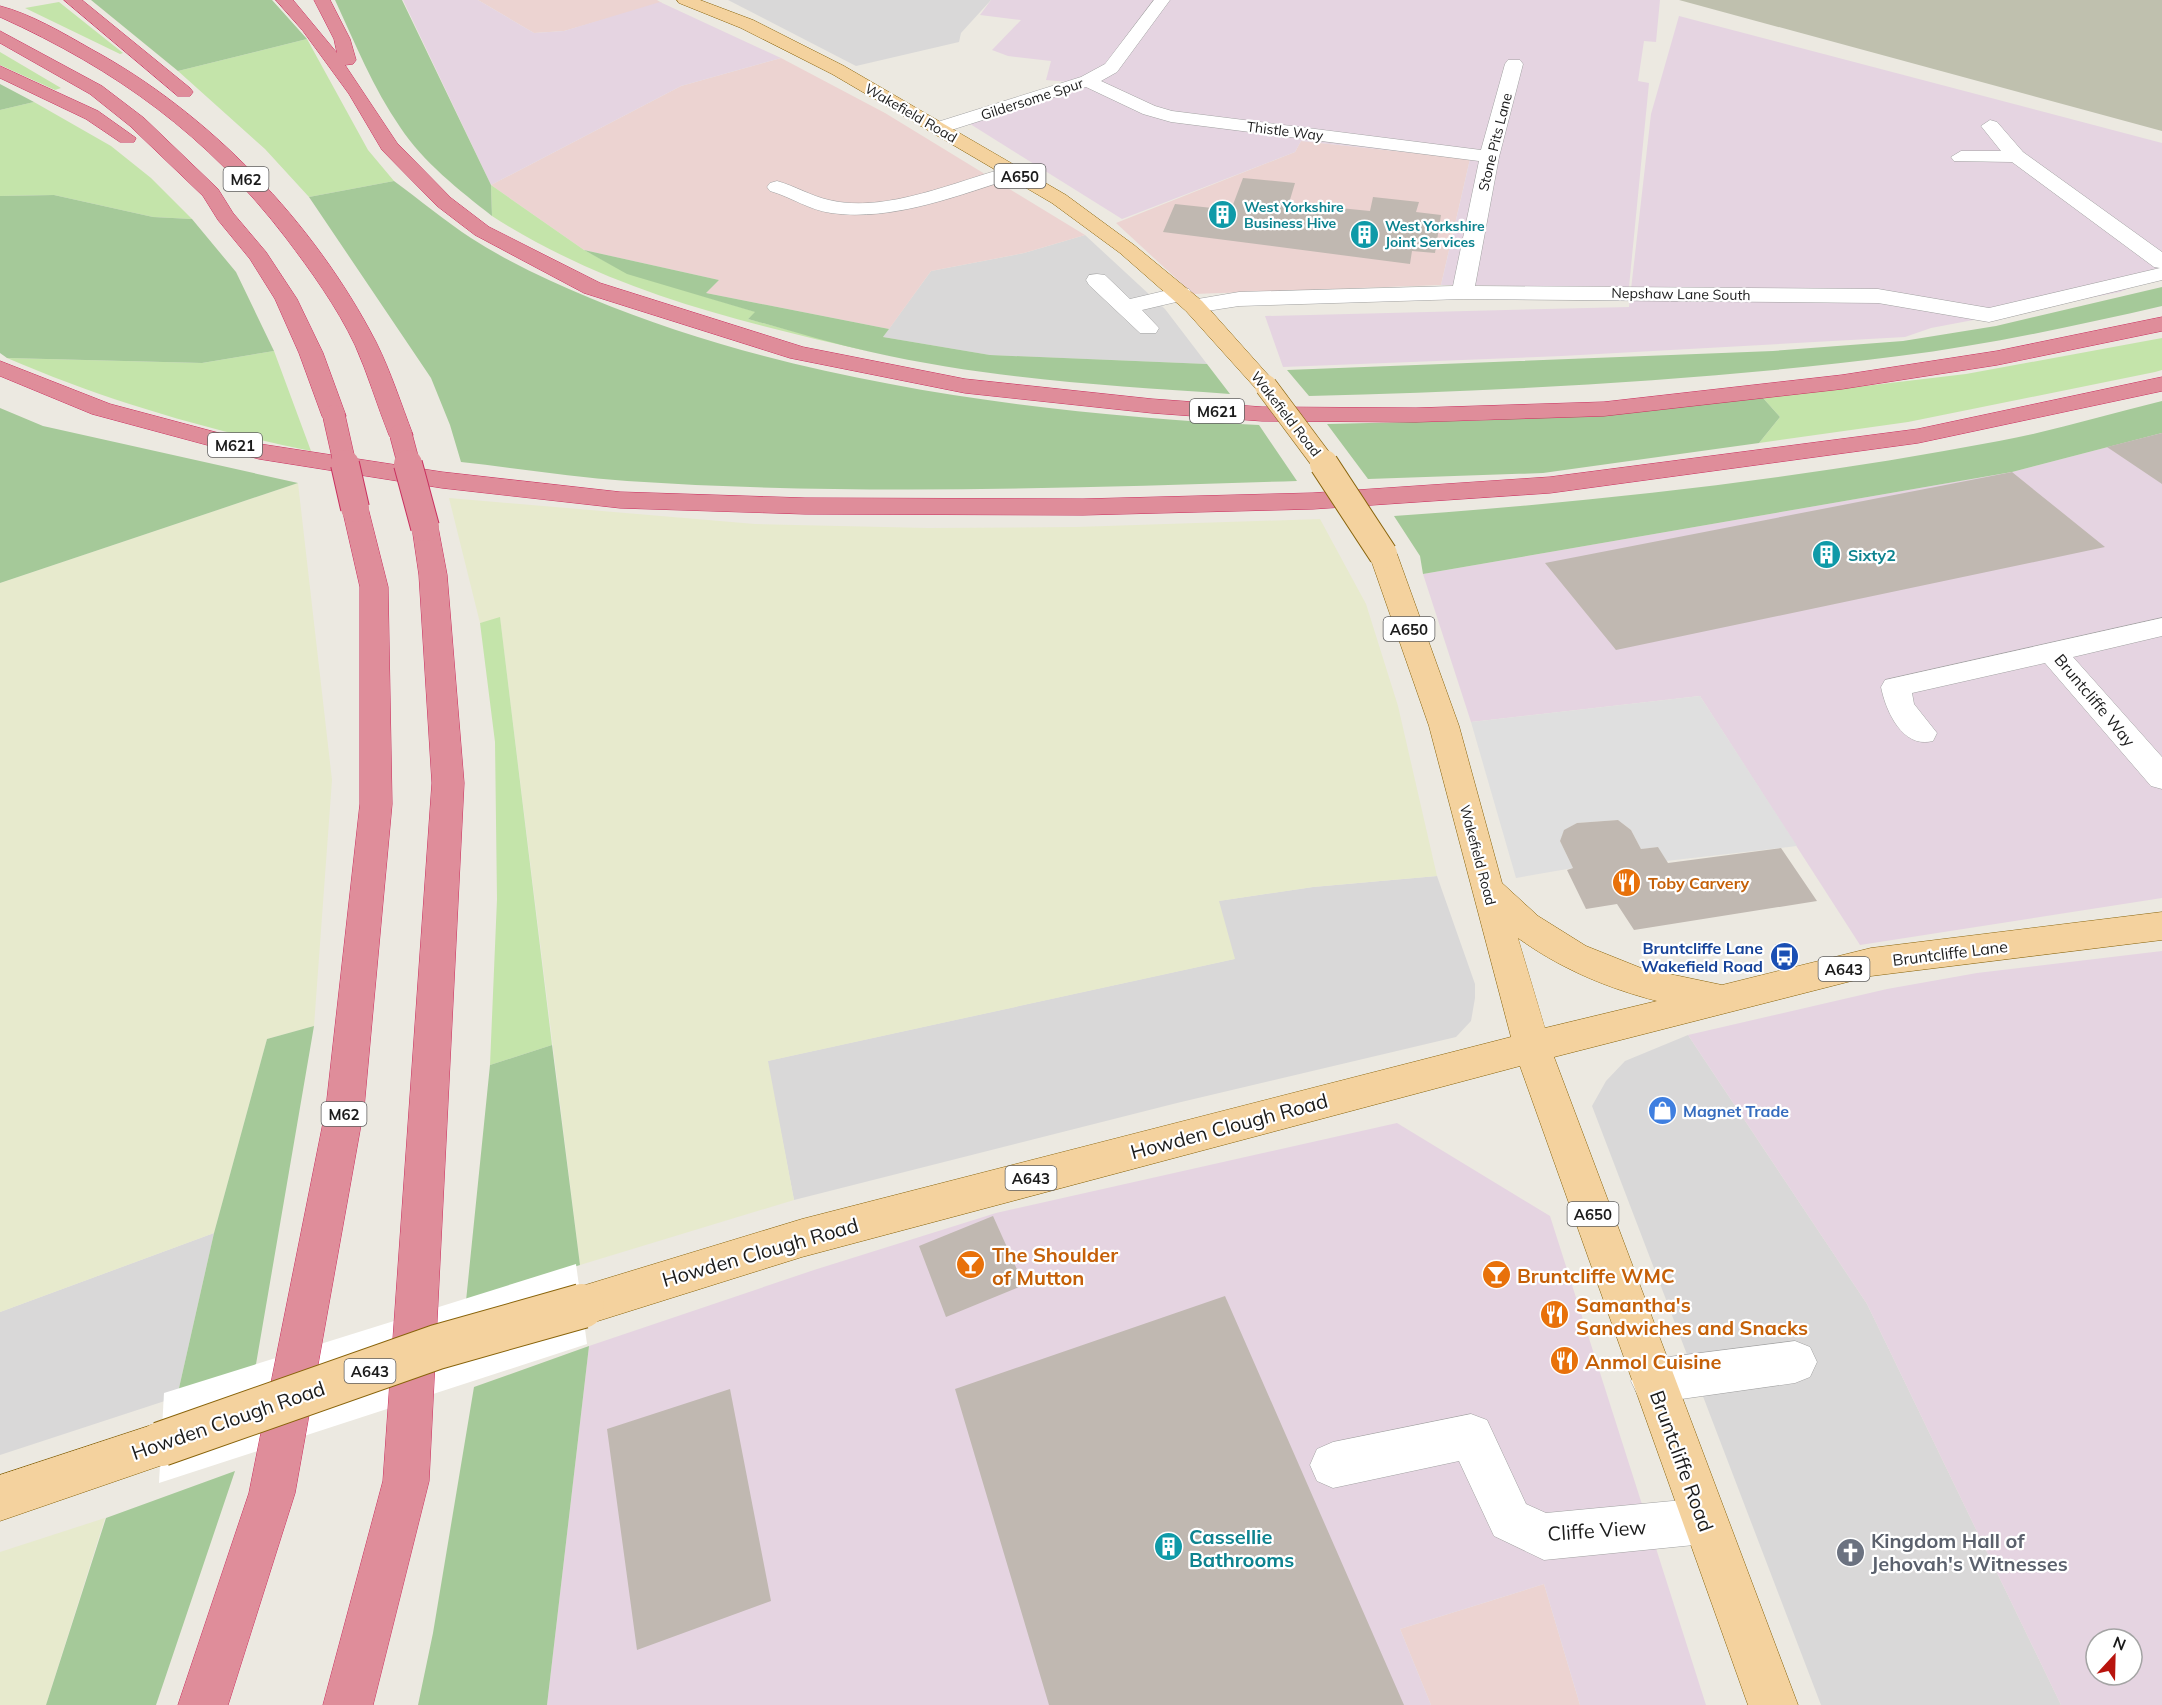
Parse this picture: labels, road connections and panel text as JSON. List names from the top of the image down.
{
  "streets": {
    "highway": ["M62", "M621"],
    "main road": [
      "Wakefield Road",
      "A650",
      "Bruntcliffe Lane",
      "A643",
      "Howden Clough Road",
      "Bruntcliffe Road"
    ],
    "street": [
      "Gildersome Spur",
      "Thistle Way",
      "Stone Pits Lane",
      "Nepshaw Lane South",
      "Bruntcliffe Way",
      "Cliffe View"
    ]
  },
  "crossings": [
    ["Gildersome Spur", "Wakefield Road"],
    ["Gildersome Spur", "Thistle Way"],
    ["Wakefield Road", "Nepshaw Lane South"],
    ["Wakefield Road", "Bruntcliffe Lane"],
    ["Wakefield Road", "Howden Clough Road"],
    ["Wakefield Road", "Bruntcliffe Road"],
    ["Thistle Way", "Stone Pits Lane"],
    ["Stone Pits Lane", "Nepshaw Lane South"],
    ["Bruntcliffe Lane", "Howden Clough Road"],
    ["Bruntcliffe Lane", "Bruntcliffe Road"],
    ["Howden Clough Road", "Bruntcliffe Road"],
    ["Bruntcliffe Road", "Cliffe View"]
  ],
  "places": {
    "building": [
      "West Yorkshire Business Hive",
      "West Yorkshire Joint Services",
      "Sixty2",
      "Cassellie Bathrooms"
    ],
    "restaurant": ["Toby Carvery", "Samantha's Sandwiches and Snacks", "Anmol Cuisine"],
    "bus stop": ["Bruntcliffe Lane Wakefield Road"],
    "shop": ["Magnet Trade"],
    "bar": ["The Shoulder of Mutton", "Bruntcliffe WMC"],
    "church": ["Kingdom Hall of Jehovah's Witnesses"]
  },
  "north": "top"
}
